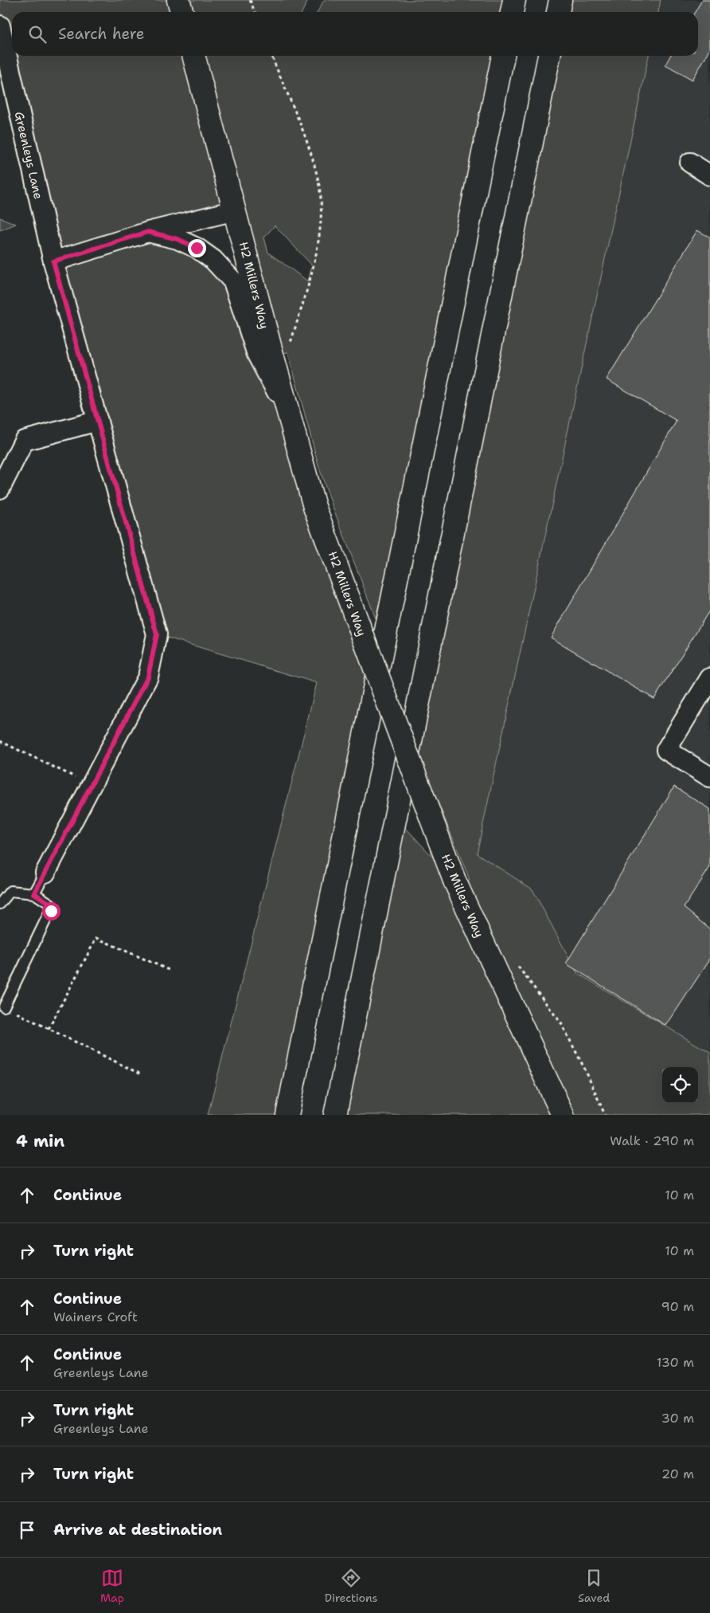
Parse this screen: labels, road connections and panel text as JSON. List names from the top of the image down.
{
  "streets": {
    "main road": ["H2 Millers Way"],
    "street": ["Greenleys Lane"]
  },
  "page": {
    "search": "Search here",
    "heading": ["4 min", "Walk · 290 m"],
    "list": [
      ["Continue", "10 m"],
      ["Turn right", "10 m"],
      ["Continue", "Wainers Croft", "90 m"],
      ["Continue", "Greenleys Lane", "130 m"],
      ["Turn right", "Greenleys Lane", "30 m"],
      ["Turn right", "20 m"],
      "Arrive at destination"
    ],
    "nav": ["Map", "Directions", "Saved"]
  }
}
